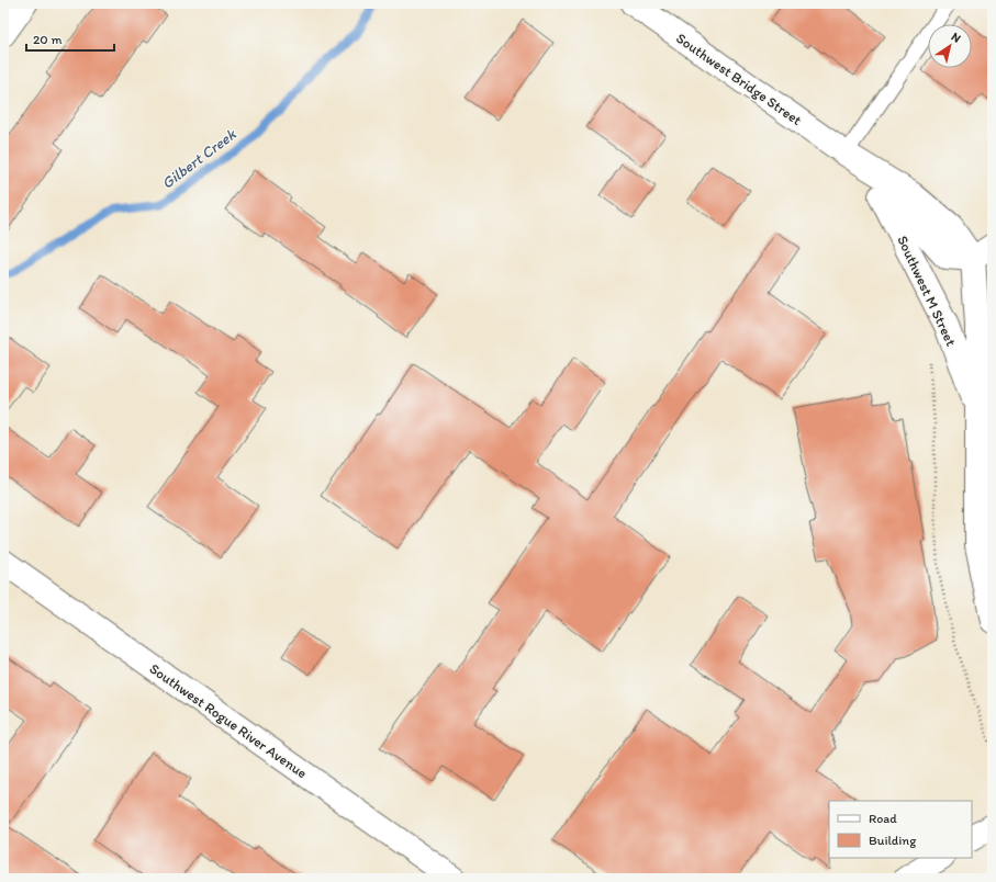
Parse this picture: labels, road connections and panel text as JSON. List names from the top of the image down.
{
  "streets": {
    "street": ["Southwest Bridge Street", "Southwest M Street", "Southwest Rogue River Avenue"]
  },
  "crossings": [
    ["Southwest Bridge Street", "Southwest M Street"]
  ],
  "water": ["Gilbert Creek"],
  "legend": ["Road", "Building"],
  "scale_bar": "20 m",
  "north": "top right"
}
